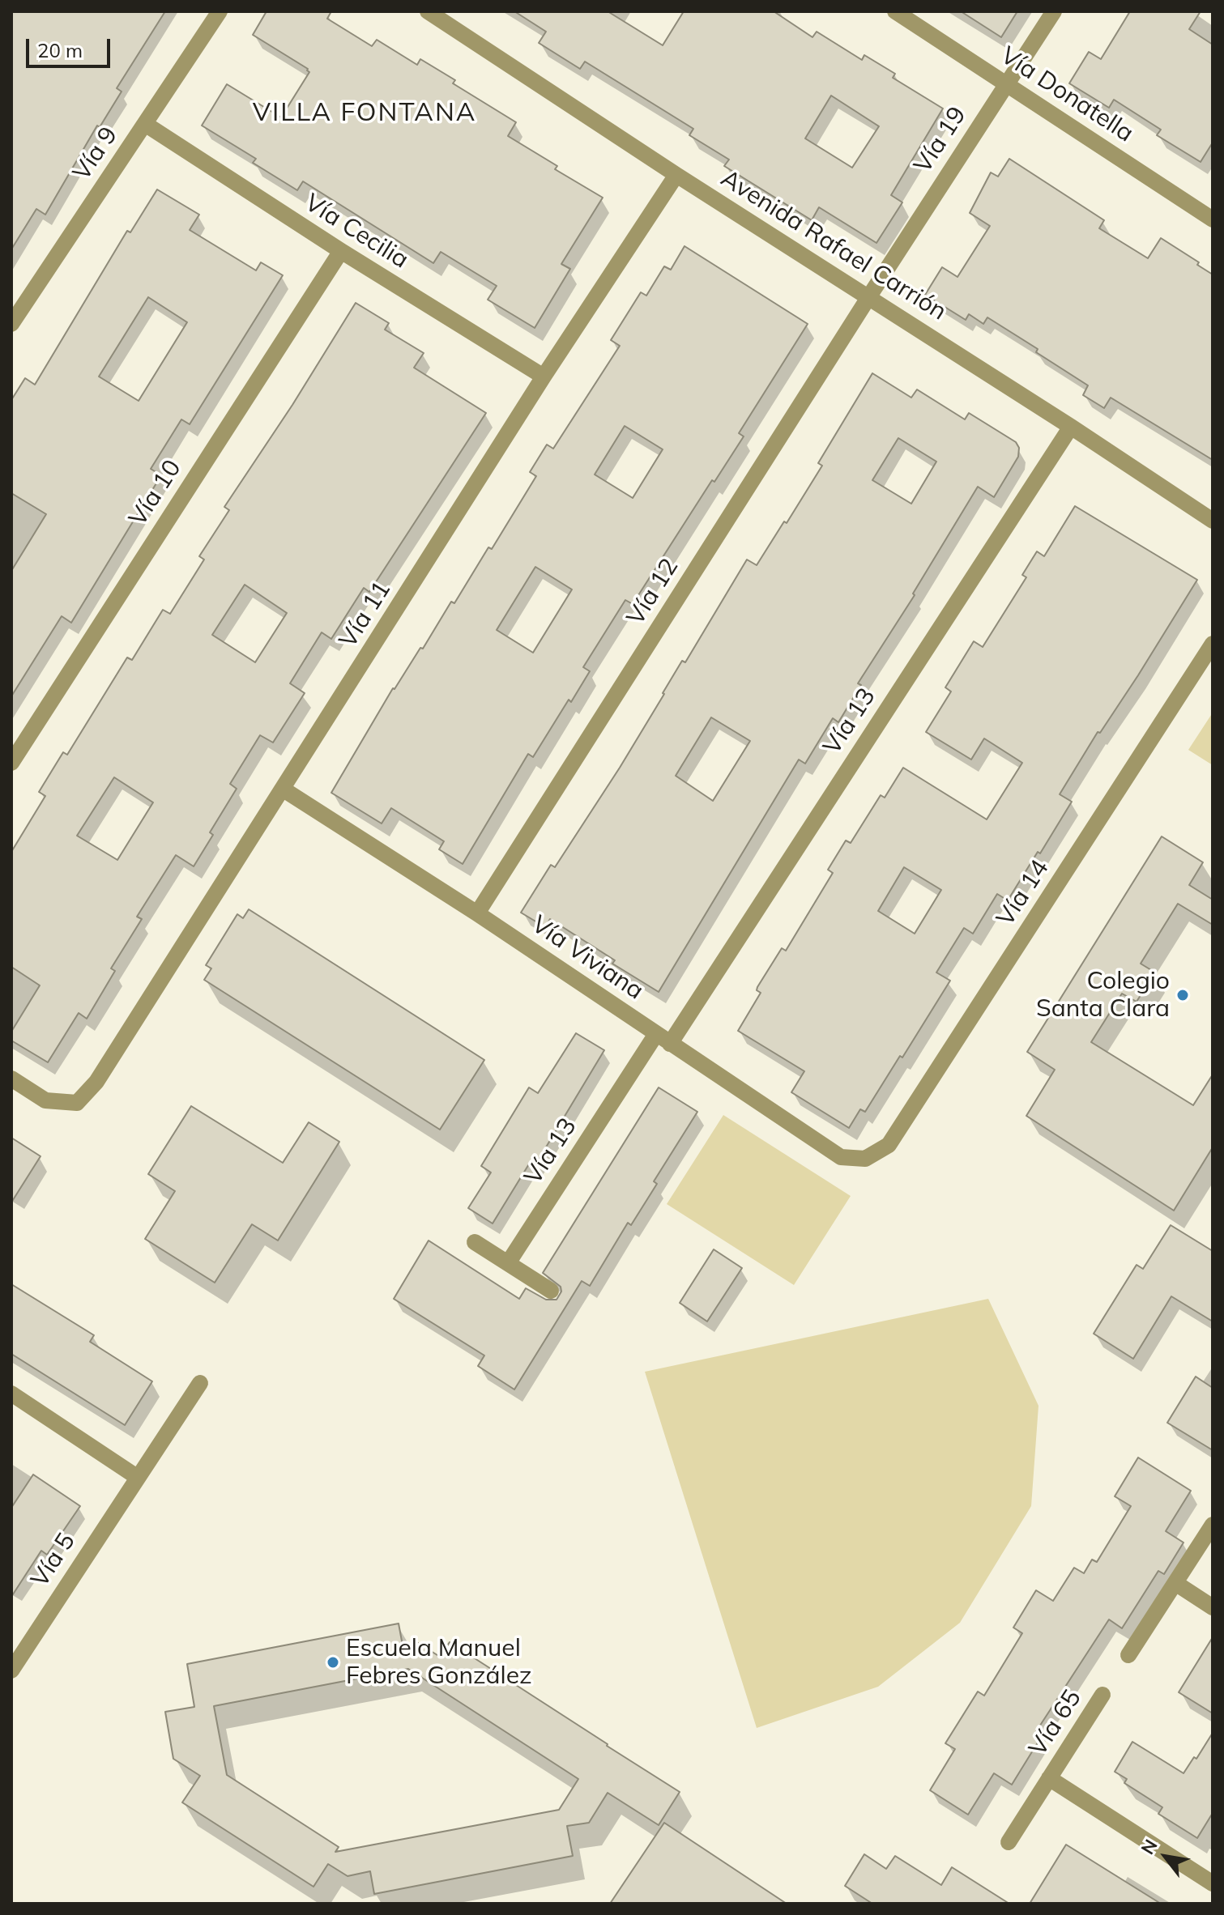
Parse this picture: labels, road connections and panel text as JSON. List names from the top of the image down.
{
  "streets": {
    "street": [
      "Vía Donatella",
      "Vía 19",
      "Vía 9",
      "Vía Cecilia",
      "Avenida Rafael Carrión",
      "Vía 10",
      "Vía 12",
      "Vía 11",
      "Vía 13",
      "Vía 14",
      "Vía Viviana",
      "Vía 5",
      "Vía 65"
    ]
  },
  "crossings": [
    ["Vía Donatella", "Vía 19"],
    ["Vía 19", "Avenida Rafael Carrión"],
    ["Vía 19", "Vía 12"],
    ["Vía 9", "Vía Cecilia"],
    ["Vía Cecilia", "Vía 10"],
    ["Vía Cecilia", "Vía 11"],
    ["Avenida Rafael Carrión", "Vía 12"],
    ["Avenida Rafael Carrión", "Vía 11"],
    ["Avenida Rafael Carrión", "Vía 13"],
    ["Vía 12", "Vía Viviana"],
    ["Vía 11", "Vía Viviana"],
    ["Vía 13", "Vía Viviana"],
    ["Vía 14", "Vía Viviana"]
  ],
  "districts": ["VILLA FONTANA"],
  "places": ["Colegio Santa Clara", "Escuela Manuel Febres González"],
  "scale_bar": "20 m",
  "north": "top left"
}
